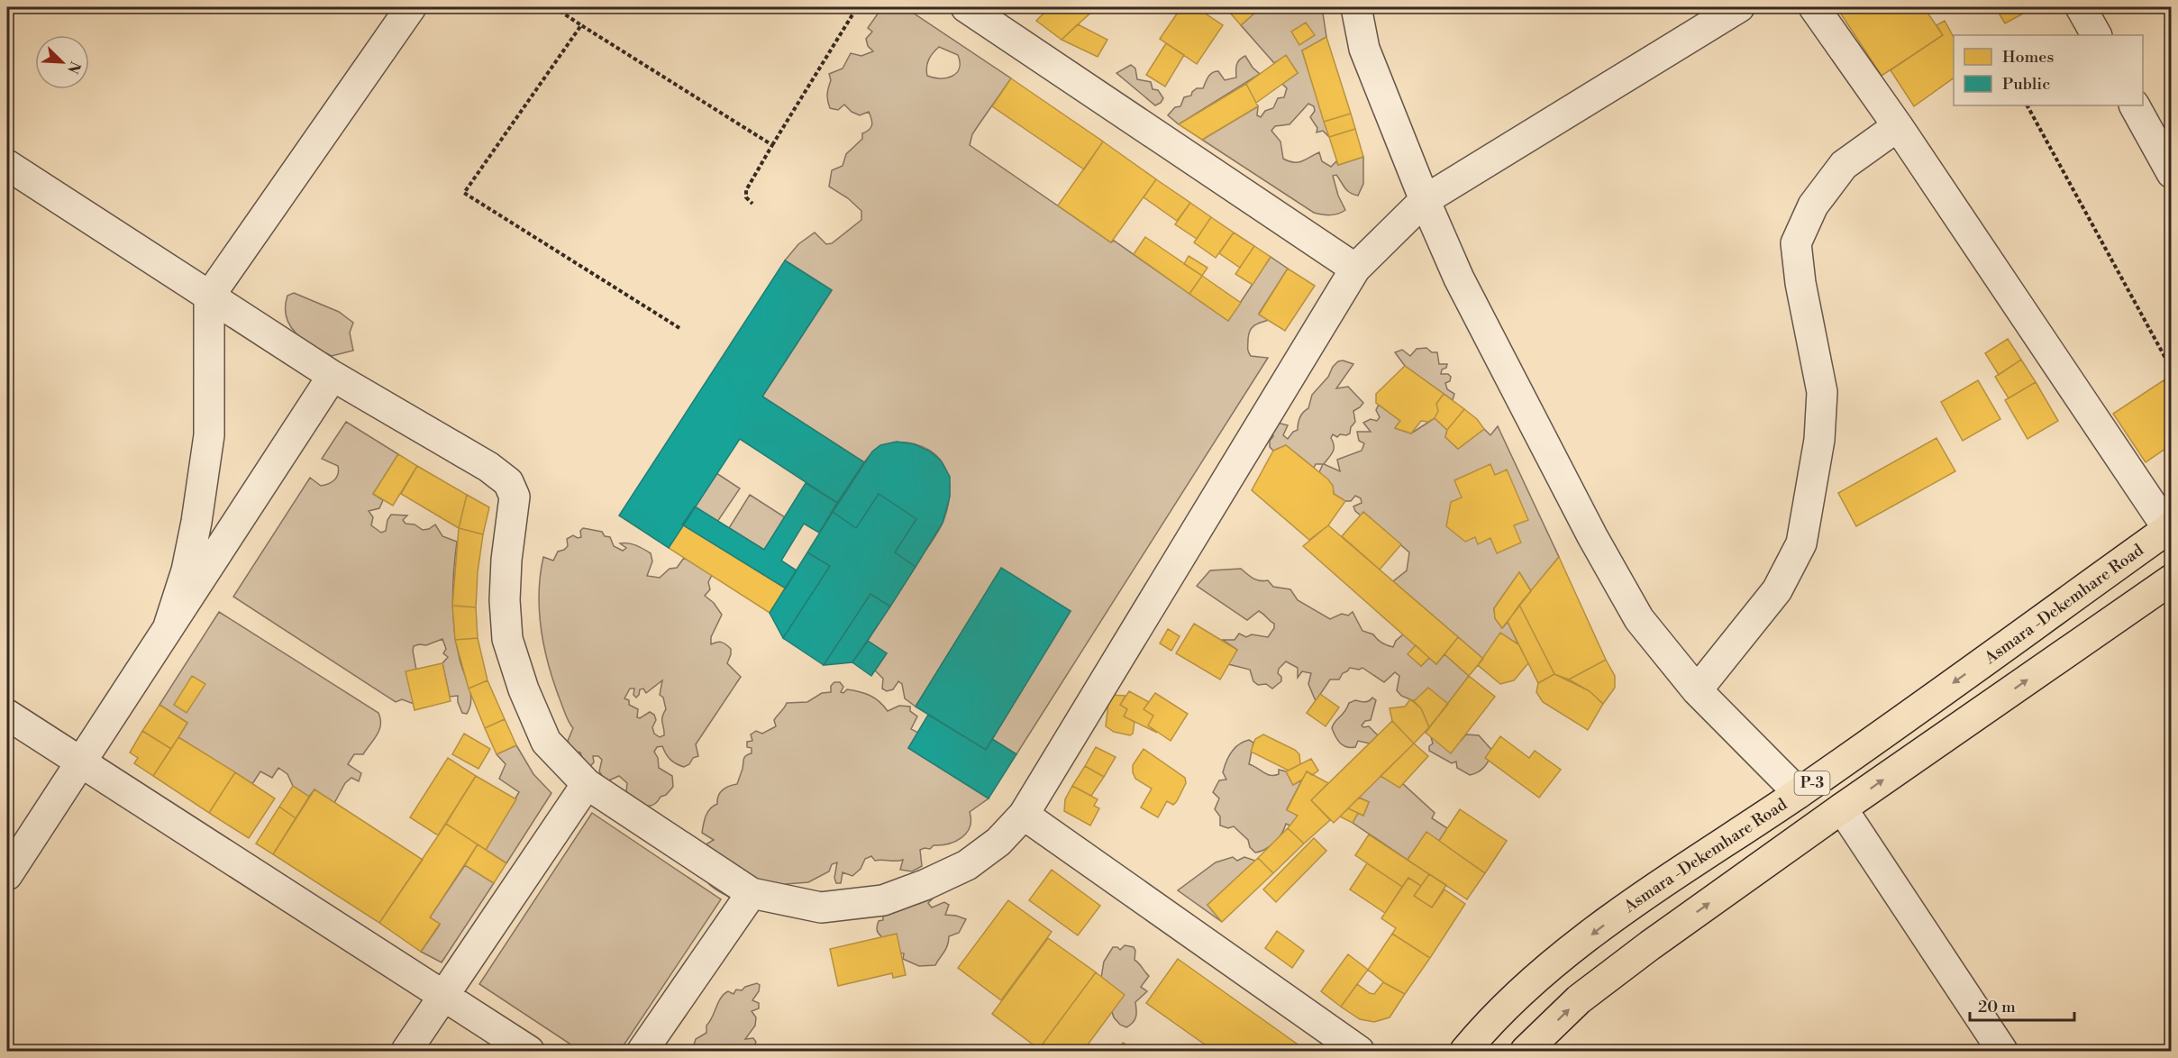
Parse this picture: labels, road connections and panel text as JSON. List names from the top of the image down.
{
  "streets": {
    "highway": ["Asmara -Dekemhare Road", "P-3"]
  },
  "legend": ["Homes", "Public"],
  "scale_bar": "20 m",
  "north": "bottom right"
}
